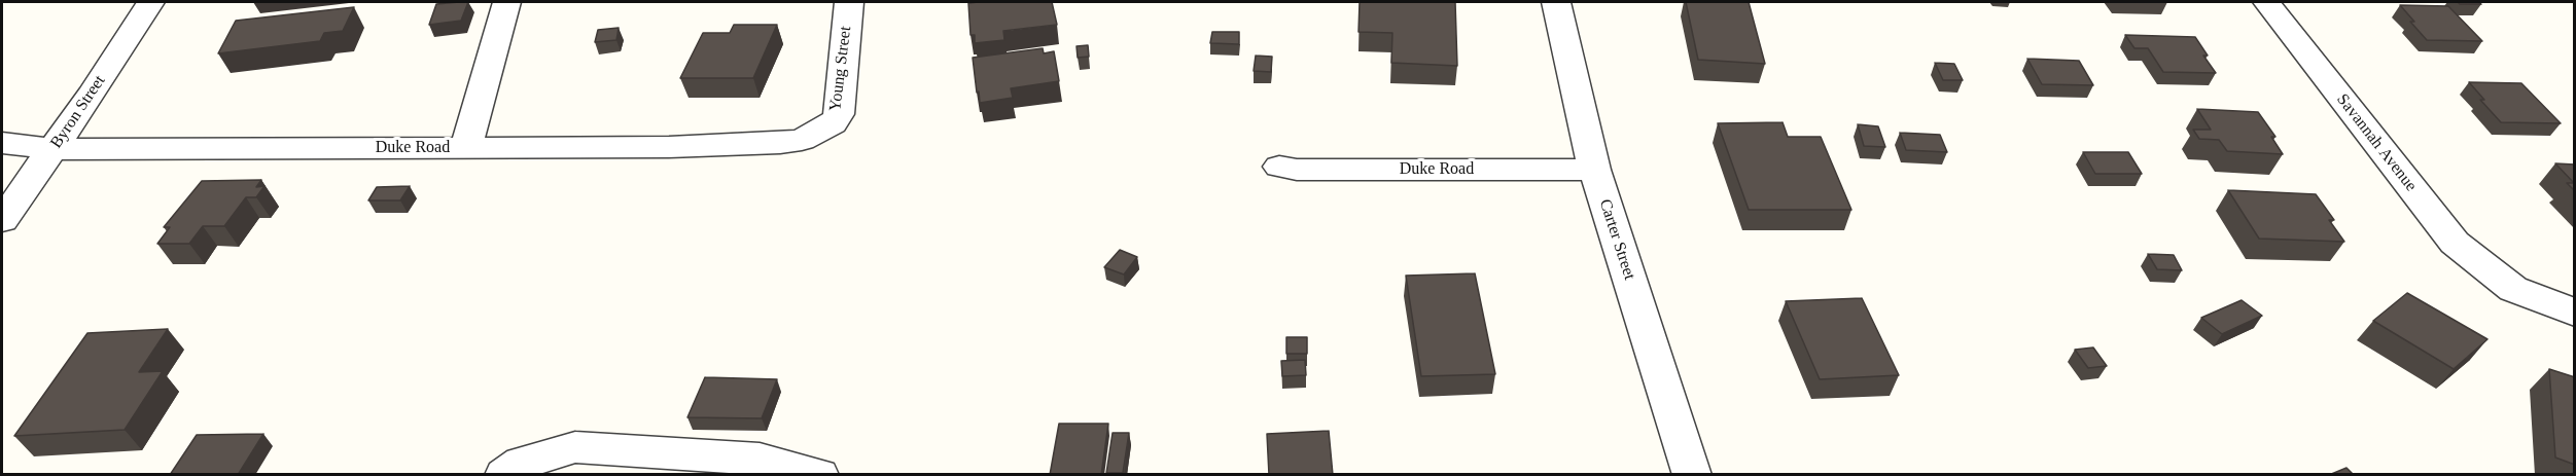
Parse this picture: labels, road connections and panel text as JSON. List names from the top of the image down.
{
  "streets": {
    "street": [
      "Young Street",
      "Byron Street",
      "Savannah Avenue",
      "Duke Road",
      "Carter Street"
    ]
  },
  "crossings": [
    ["Young Street", "Duke Road"],
    ["Byron Street", "Duke Road"],
    ["Duke Road", "Carter Street"]
  ]
}
